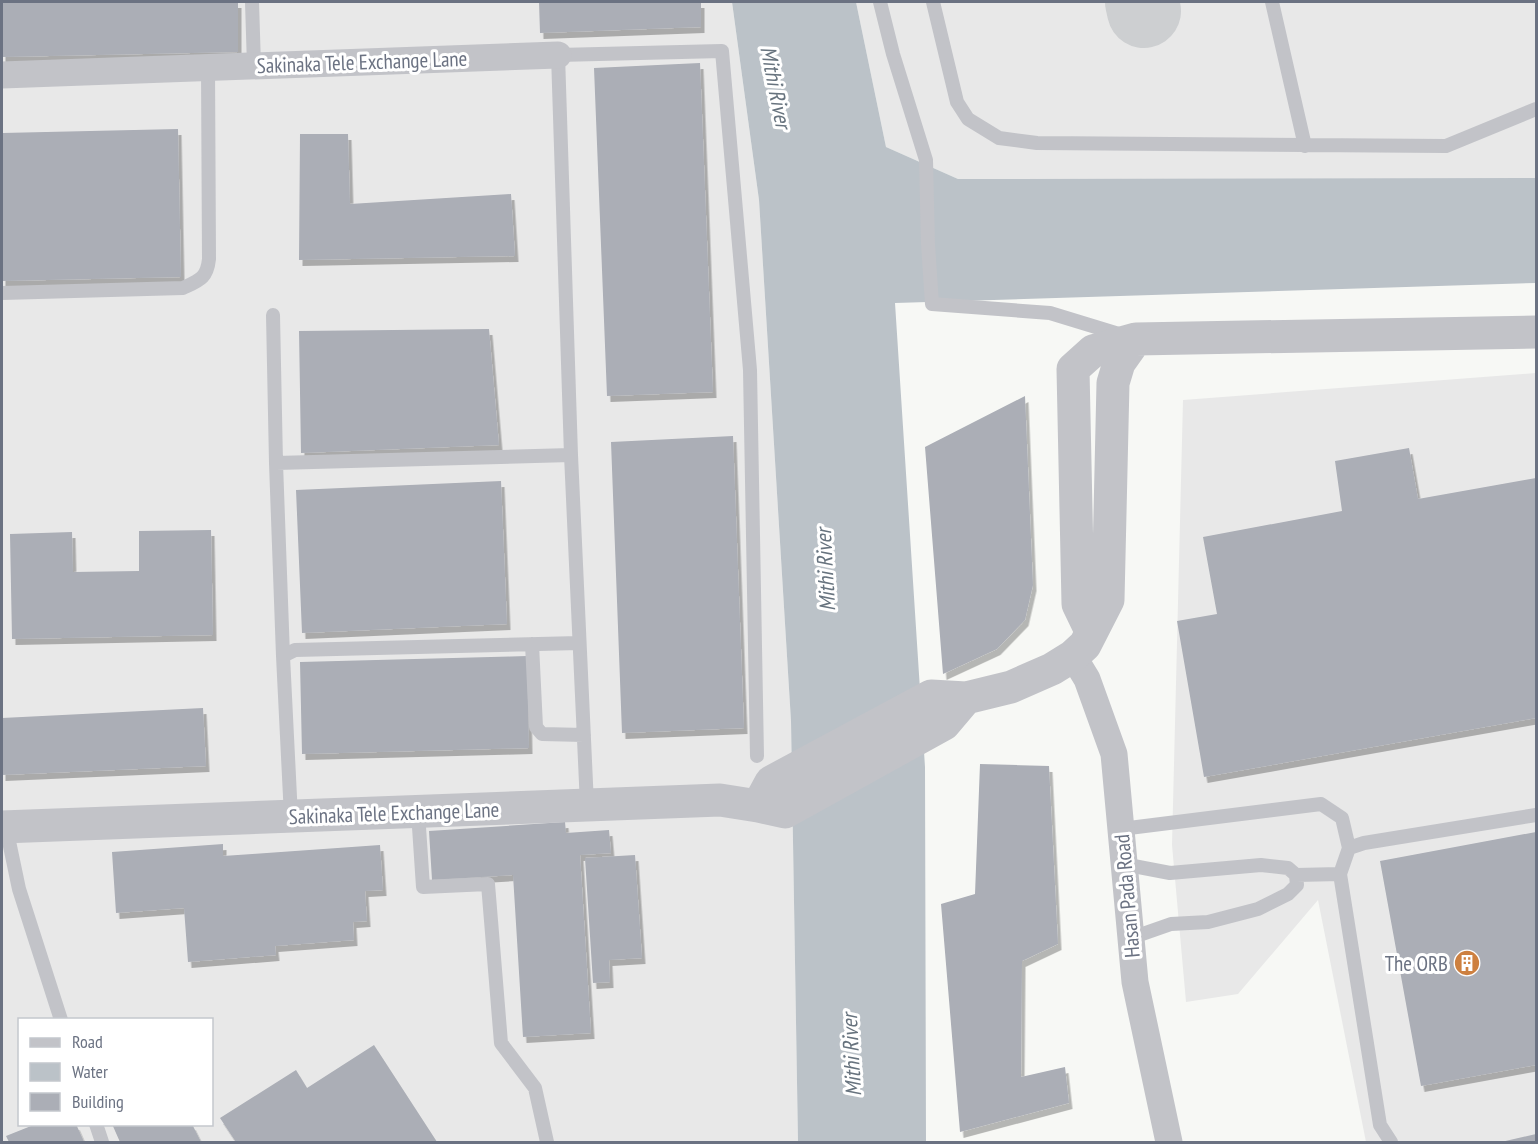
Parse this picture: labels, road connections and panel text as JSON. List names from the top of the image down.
{
  "streets": {
    "street": ["Sakinaka Tele Exchange Lane", "Hasan Pada Road"]
  },
  "water": ["Mithi River"],
  "places": {
    "building": ["The ORB"]
  },
  "legend": ["Road", "Water", "Building"]
}
